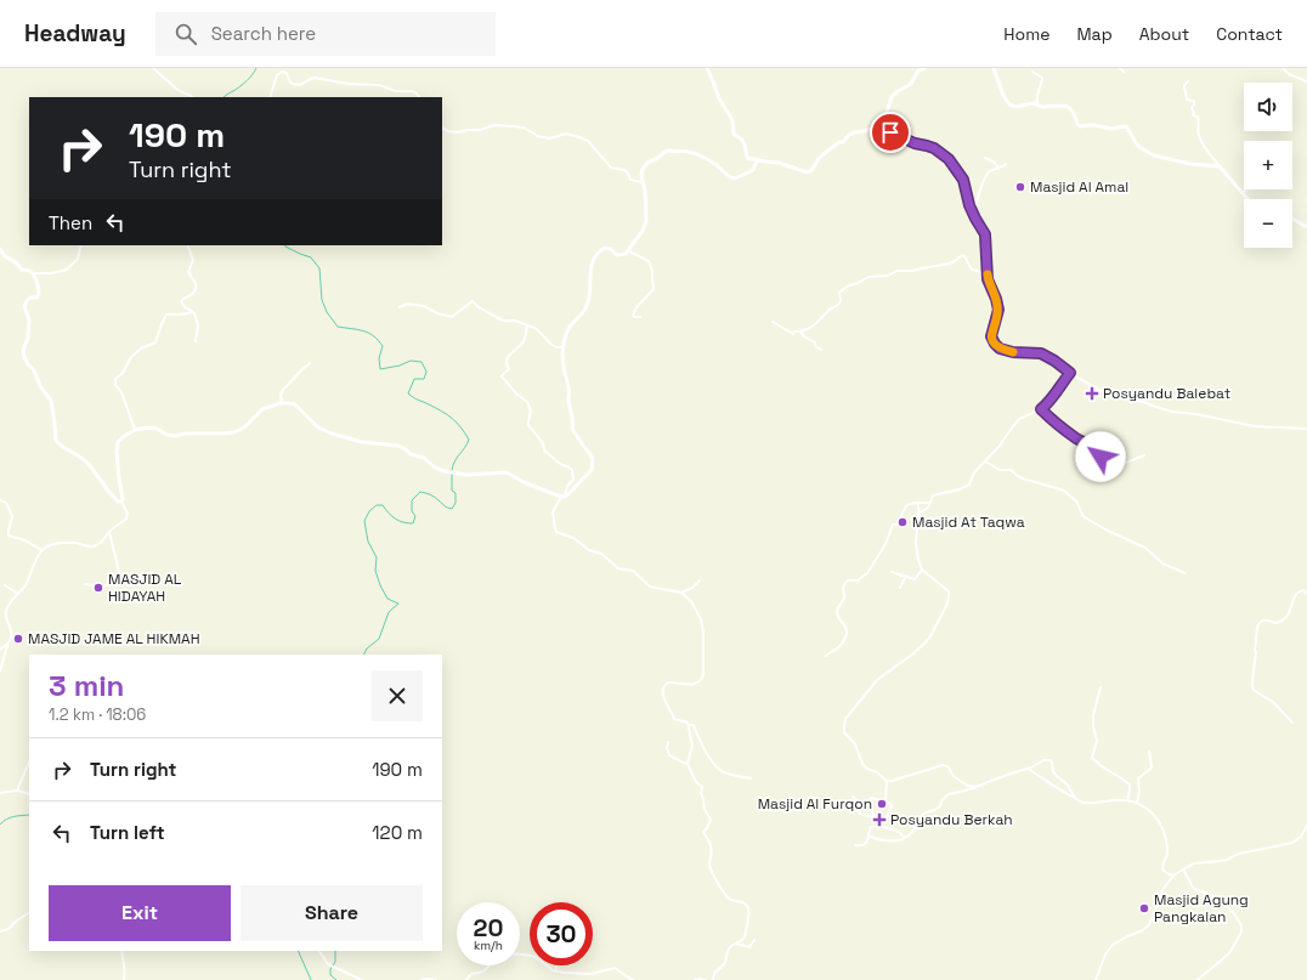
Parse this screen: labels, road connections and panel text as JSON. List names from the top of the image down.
{
  "places": {
    "other": [
      "Masjid Al Amal",
      "Masjid At Taqwa",
      "MASJID AL HIDAYAH",
      "MASJID JAME AL HIKMAH",
      "Masjid Al Furqon",
      "Masjid Agung Pangkalan"
    ],
    "health": ["Posyandu Balebat", "Posyandu Berkah"]
  },
  "page": {
    "header": "Headway",
    "search": "Search here",
    "nav": [
      "Home",
      "Map",
      "About",
      "Contact"
    ],
    "map_buttons": ["+", "−"],
    "turn": ["190 m", "Turn right"],
    "then": "Then",
    "heading": ["3 min", "1.2 km · 18:06"],
    "list": [
      {
        "name": "Turn right",
        "value": "190 m"
      },
      {
        "name": "Turn left",
        "value": "120 m"
      }
    ],
    "buttons": ["Exit", "Share"],
    "speed": "20 km/h",
    "limit": "30"
  }
}
